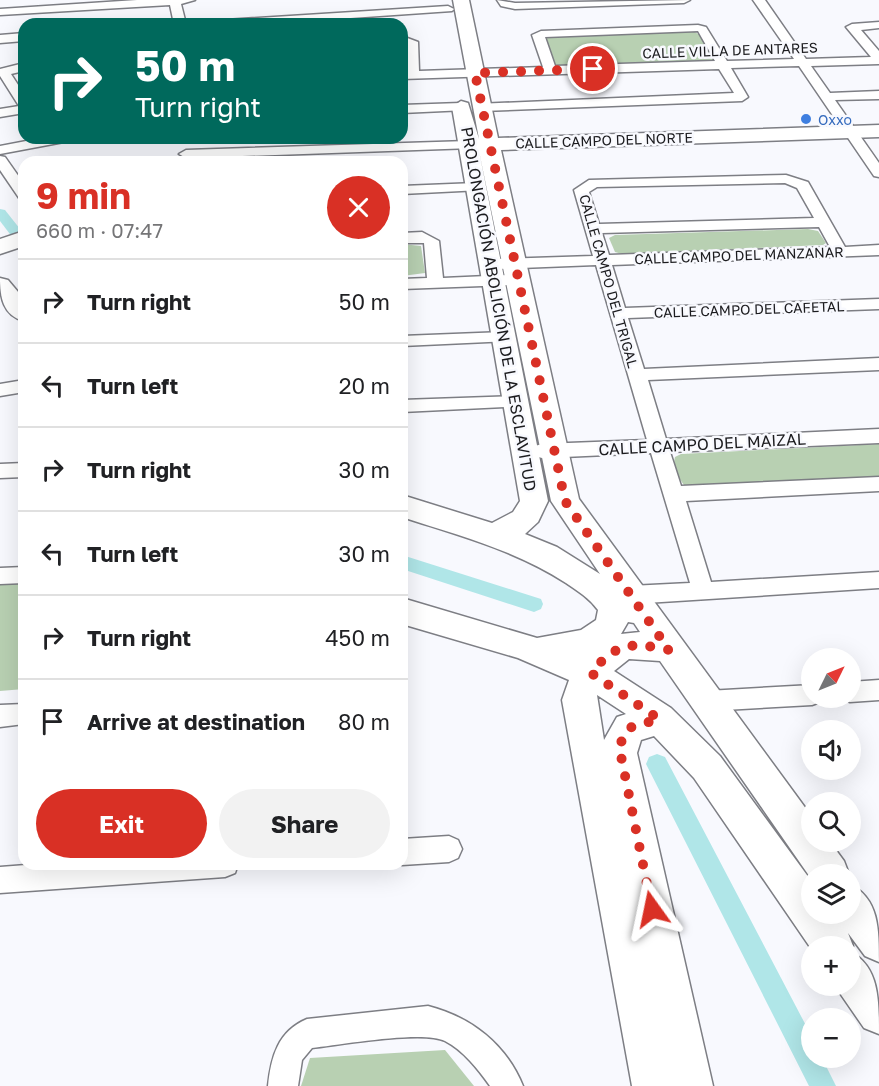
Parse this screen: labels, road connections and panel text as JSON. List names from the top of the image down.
{
  "streets": {
    "main road": ["CALLE CAMPO DEL NORTE", "PROLONGACIÓN ABOLICIÓN DE LA ESCLAVITUD"],
    "street": [
      "CALLE VILLA DE ANTARES",
      "CALLE CAMPO DEL MANZANAR",
      "CALLE CAMPO DEL TRIGAL",
      "CALLE CAMPO DEL CAFETAL",
      "CALLE CAMPO DEL MAIZAL"
    ]
  },
  "crossings": [
    ["CALLE VILLA DE ANTARES", "PROLONGACIÓN ABOLICIÓN DE LA ESCLAVITUD"],
    ["CALLE CAMPO DEL NORTE", "PROLONGACIÓN ABOLICIÓN DE LA ESCLAVITUD"],
    ["CALLE CAMPO DEL MANZANAR", "CALLE CAMPO DEL TRIGAL"],
    ["CALLE CAMPO DEL MANZANAR", "PROLONGACIÓN ABOLICIÓN DE LA ESCLAVITUD"],
    ["CALLE CAMPO DEL TRIGAL", "CALLE CAMPO DEL CAFETAL"],
    ["CALLE CAMPO DEL TRIGAL", "CALLE CAMPO DEL MAIZAL"],
    ["PROLONGACIÓN ABOLICIÓN DE LA ESCLAVITUD", "CALLE CAMPO DEL MAIZAL"]
  ],
  "places": ["Oxxo"],
  "north": "top right",
  "page": {
    "turn": ["50 m", "Turn right"],
    "heading": ["9 min", "660 m · 07:47"],
    "list": [
      {
        "name": "Turn right",
        "value": "50 m"
      },
      {
        "name": "Turn left",
        "value": "20 m"
      },
      {
        "name": "Turn right",
        "value": "30 m"
      },
      {
        "name": "Turn left",
        "value": "30 m"
      },
      {
        "name": "Turn right",
        "value": "450 m"
      },
      {
        "name": "Arrive at destination",
        "value": "80 m"
      }
    ],
    "map_buttons": ["+", "−"],
    "buttons": ["Exit", "Share"]
  }
}
